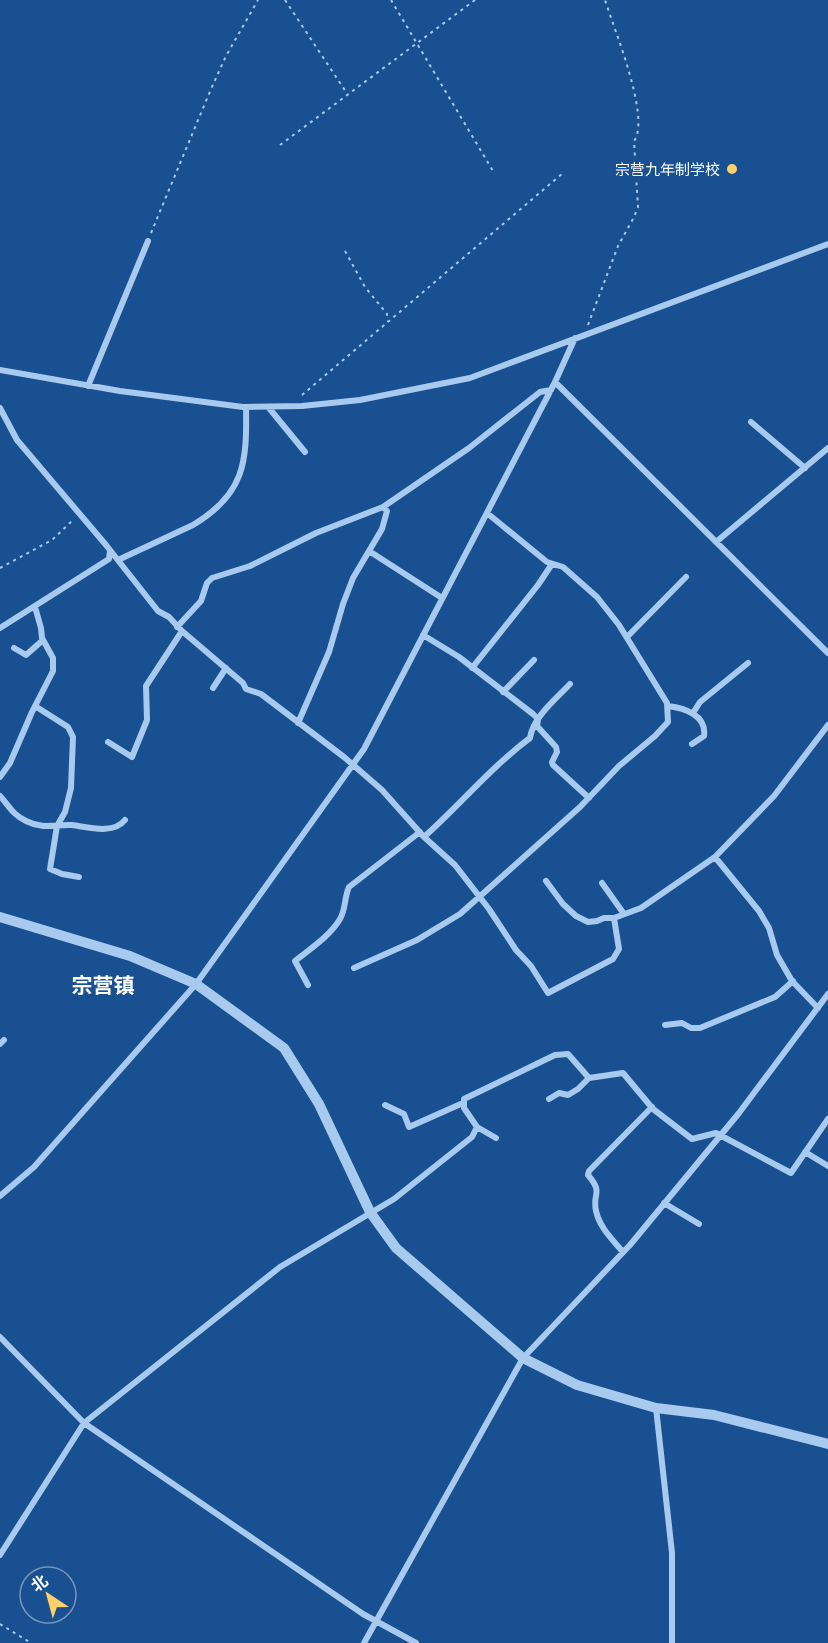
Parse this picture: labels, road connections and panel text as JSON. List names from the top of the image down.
{
  "districts": ["宗营镇"],
  "places": ["宗营九年制学校"],
  "north": "top left"
}
